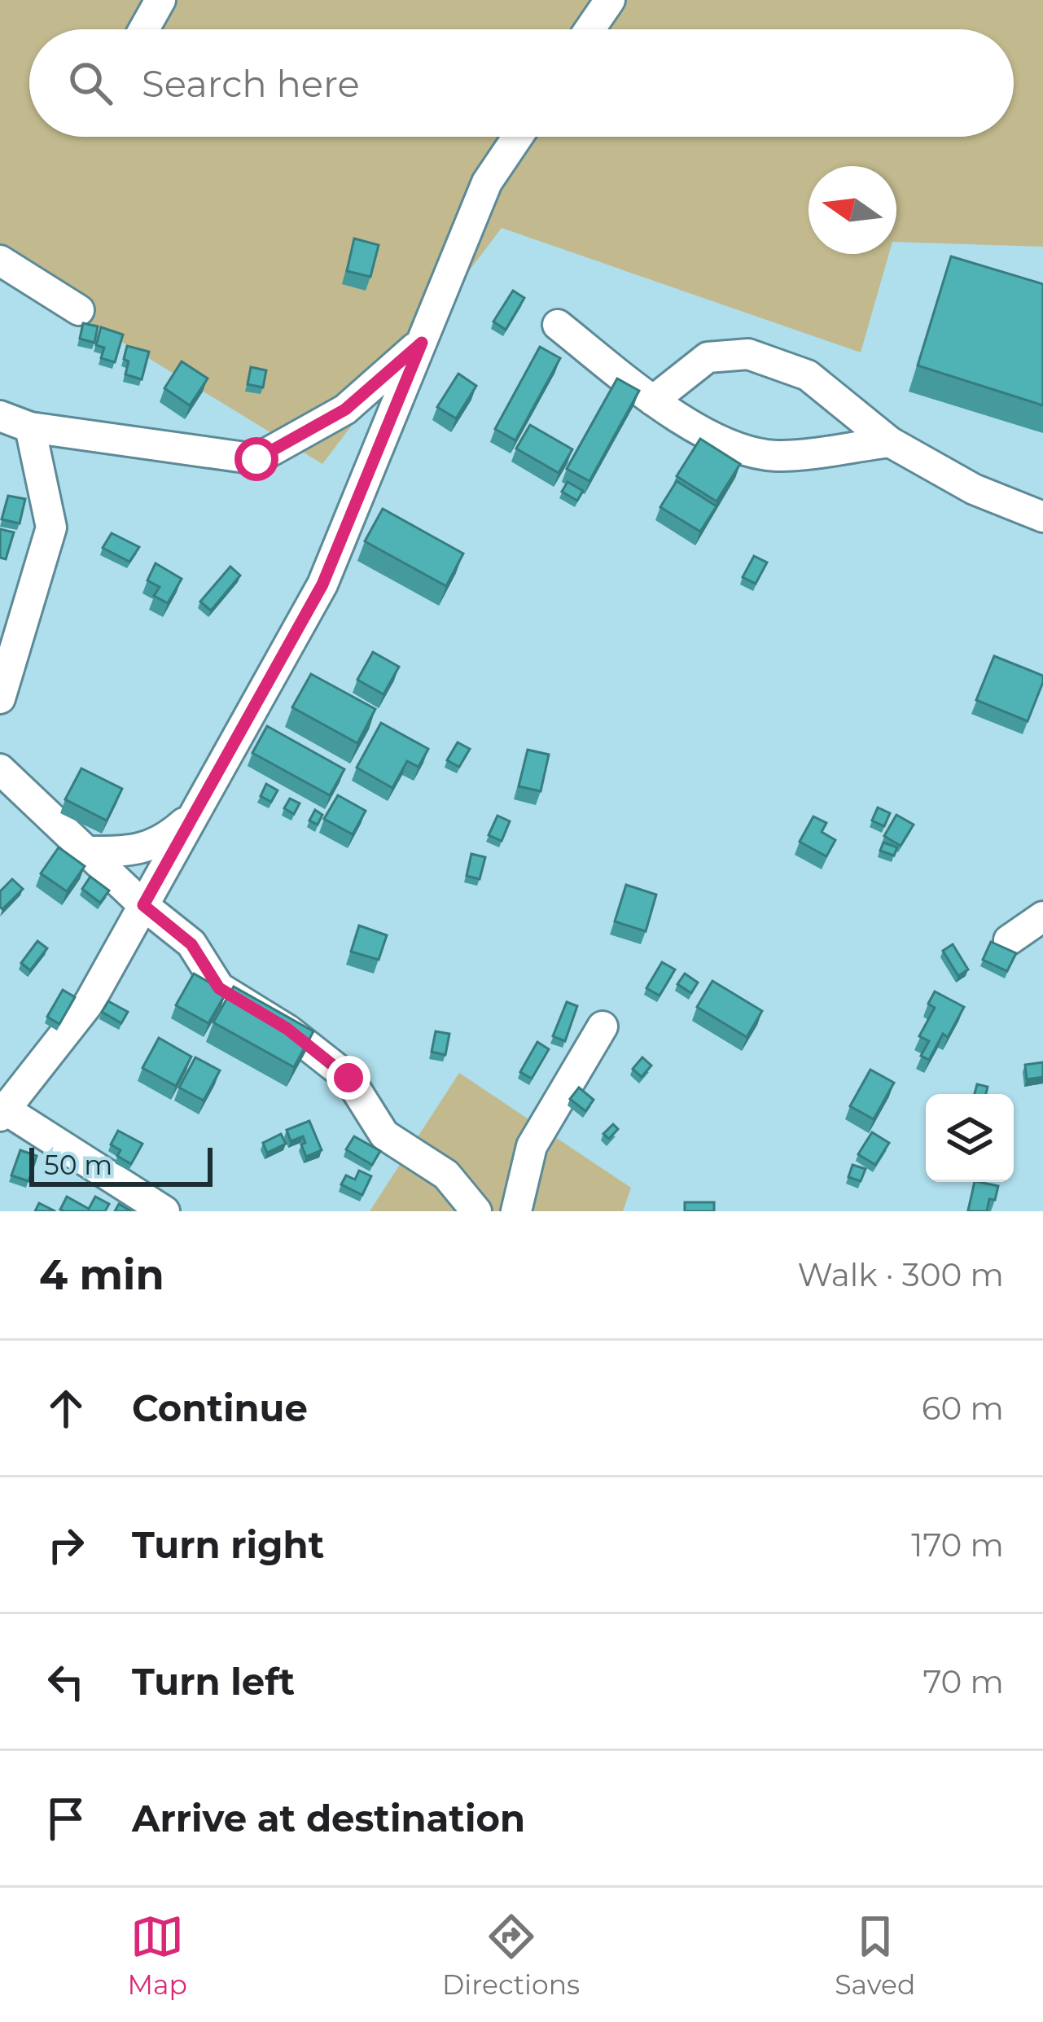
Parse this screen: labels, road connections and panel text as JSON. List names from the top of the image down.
{
  "scale_bar": "50 m",
  "north": "left",
  "page": {
    "search": "Search here",
    "scale": "50 m",
    "heading": ["4 min", "Walk · 300 m"],
    "list": [
      ["Continue", "60 m"],
      ["Turn right", "170 m"],
      ["Turn left", "70 m"],
      "Arrive at destination"
    ],
    "nav": ["Map", "Directions", "Saved"]
  }
}
